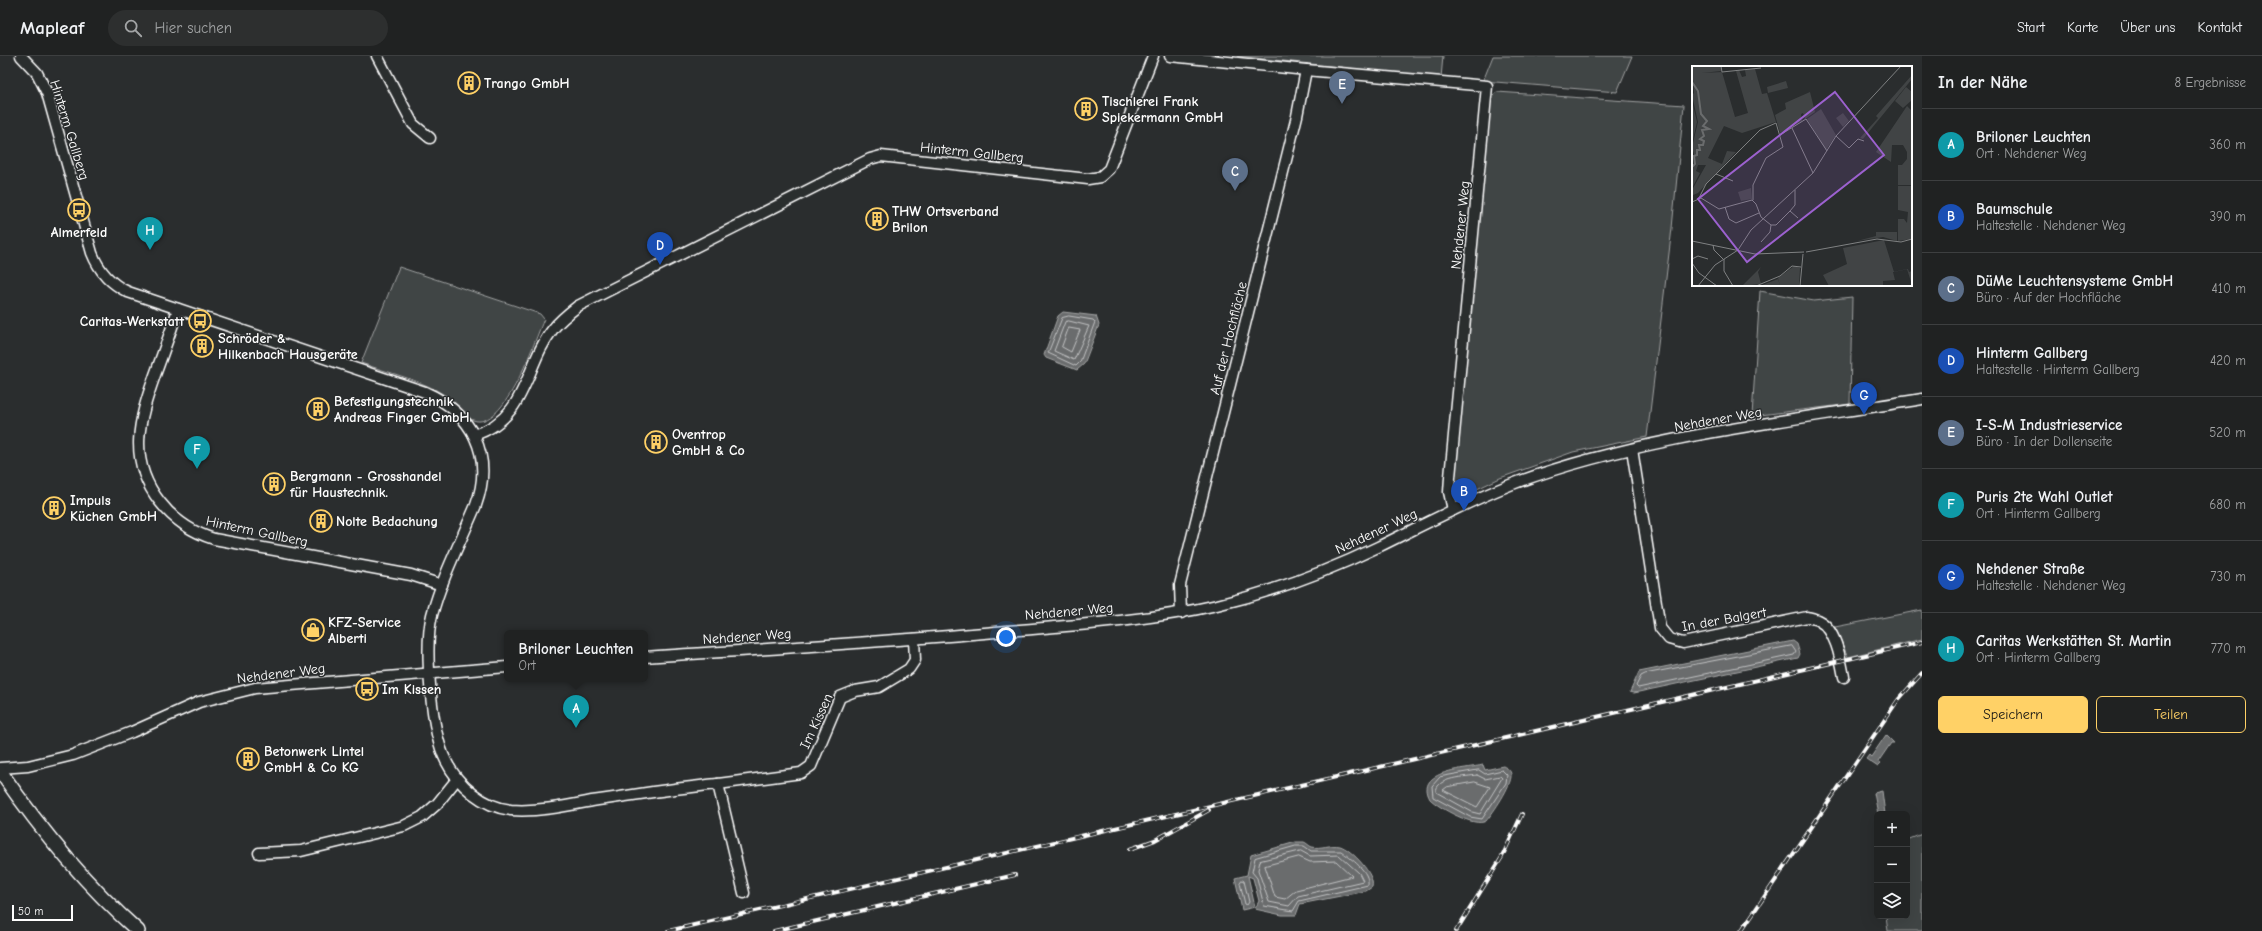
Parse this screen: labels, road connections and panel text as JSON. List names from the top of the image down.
{
  "streets": {
    "street": [
      "Hinterm Gallberg",
      "Nehdener Weg",
      "Auf der Hochfläche",
      "In der Balgert",
      "Im Kissen"
    ]
  },
  "crossings": [
    ["Hinterm Gallberg", "Nehdener Weg"],
    ["Hinterm Gallberg", "Im Kissen"],
    ["Nehdener Weg", "Auf der Hochfläche"],
    ["Nehdener Weg", "In der Balgert"],
    ["Nehdener Weg", "Im Kissen"]
  ],
  "places": {
    "building": [
      "Trango GmbH",
      "Tischlerei Frank Spiekermann GmbH",
      "THW Ortsverband Brilon",
      "Schröder & Hilkenbach Hausgeräte",
      "Befestigungstechnik Andreas Finger GmbH",
      "Oventrop GmbH & Co",
      "Bergmann - Grosshandel für Haustechnik.",
      "Impuls Küchen GmbH",
      "Nolte Bedachung",
      "Betonwerk Lintel GmbH & Co KG"
    ],
    "bus stop": ["Almerfeld", "Caritas-Werkstatt", "Im Kissen"],
    "shop": ["KFZ-Service Alberti"]
  },
  "scale_bar": "50 m",
  "page": {
    "header": "Mapleaf",
    "search": "Hier suchen",
    "nav": [
      "Start",
      "Karte",
      "Über uns",
      "Kontakt"
    ],
    "heading": ["In der Nähe", "8 Ergebnisse"],
    "pins": [
      "E",
      "C",
      "H",
      "D",
      "G",
      "F",
      "B",
      "A"
    ],
    "list": [
      {
        "mark": "A",
        "name": "Briloner Leuchten",
        "note": "Ort · Nehdener Weg",
        "value": "360 m"
      },
      {
        "mark": "B",
        "name": "Baumschule",
        "note": "Haltestelle · Nehdener Weg",
        "value": "390 m"
      },
      {
        "mark": "C",
        "name": "DüMe Leuchtensysteme GmbH",
        "note": "Büro · Auf der Hochfläche",
        "value": "410 m"
      },
      {
        "mark": "D",
        "name": "Hinterm Gallberg",
        "note": "Haltestelle · Hinterm Gallberg",
        "value": "420 m"
      },
      {
        "mark": "E",
        "name": "I-S-M Industrieservice",
        "note": "Büro · In der Dollenseite",
        "value": "520 m"
      },
      {
        "mark": "F",
        "name": "Puris 2te Wahl Outlet",
        "note": "Ort · Hinterm Gallberg",
        "value": "680 m"
      },
      {
        "mark": "G",
        "name": "Nehdener Straße",
        "note": "Haltestelle · Nehdener Weg",
        "value": "730 m"
      },
      {
        "mark": "H",
        "name": "Caritas Werkstätten St. Martin",
        "note": "Ort · Hinterm Gallberg",
        "value": "770 m"
      }
    ],
    "popup": ["Briloner Leuchten", "Ort"],
    "buttons": ["Speichern", "Teilen"],
    "map_buttons": ["+", "−"],
    "scale": "50 m"
  }
}
